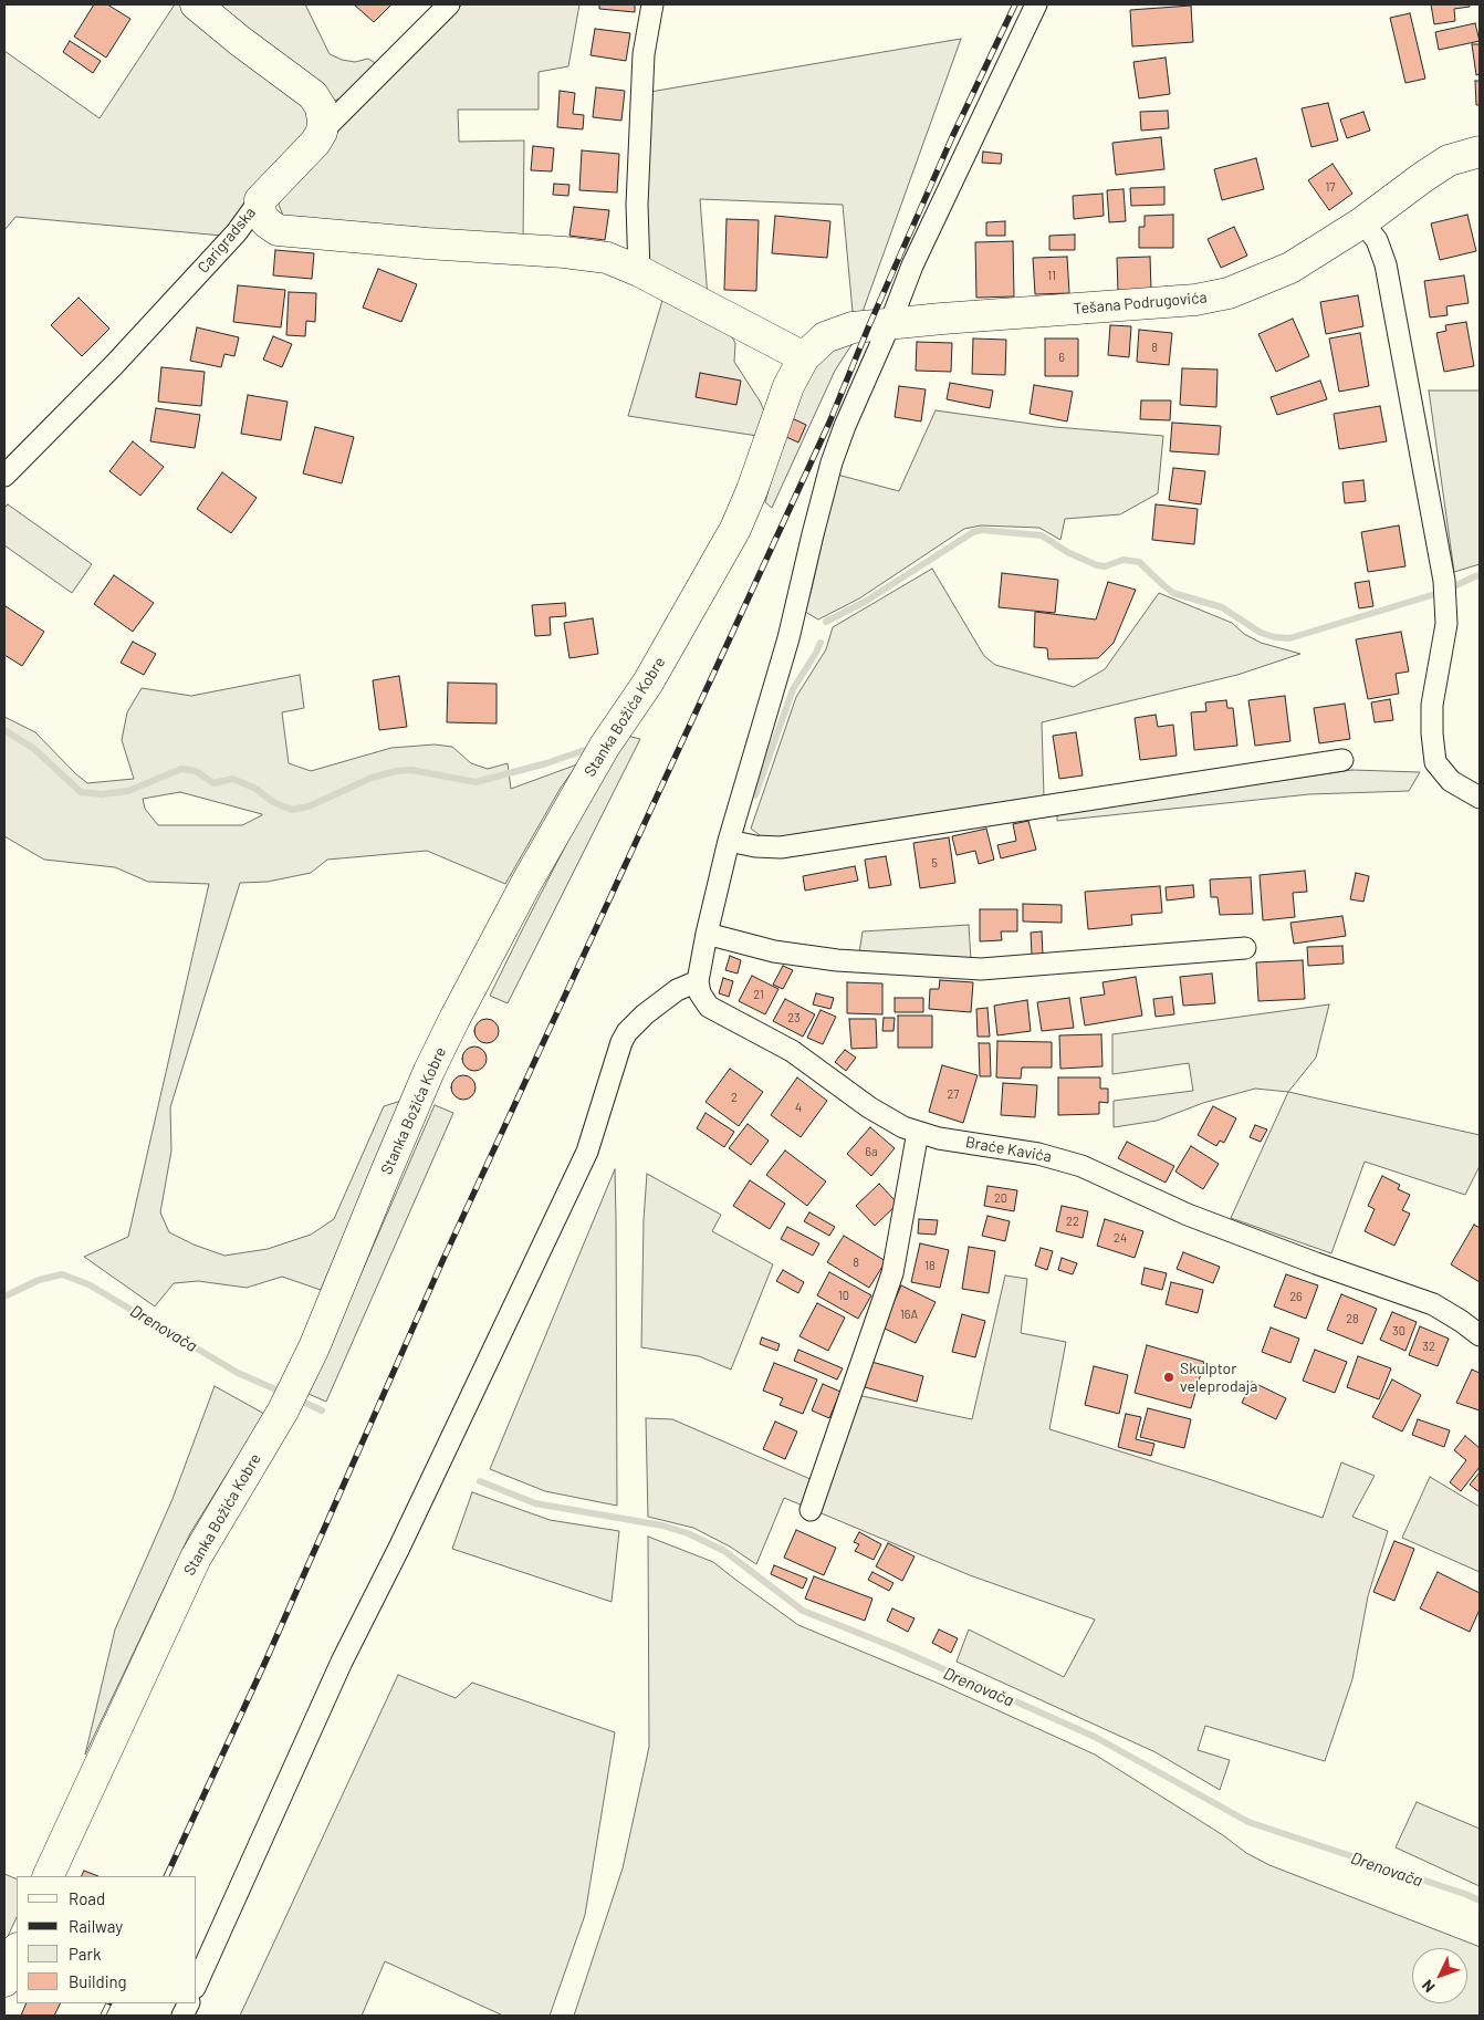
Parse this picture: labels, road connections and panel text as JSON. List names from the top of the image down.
{
  "streets": {
    "street": [
      "Carigradska",
      "Tešana Podrugovića",
      "Stanka Božića Kobre",
      "Braće Kavića"
    ]
  },
  "crossings": [
    ["Tešana Podrugovića", "Stanka Božića Kobre"]
  ],
  "water": ["Drenovača"],
  "places": ["Skulptor veleprodaja"],
  "house_numbers": [
    "17",
    "11",
    "8",
    "6",
    "5",
    "21",
    "23",
    "27",
    "2",
    "4",
    "6a",
    "20",
    "22",
    "24",
    "8",
    "18",
    "10",
    "26",
    "16A",
    "28",
    "30",
    "32"
  ],
  "legend": [
    "Road",
    "Railway",
    "Park",
    "Building"
  ],
  "north": "bottom left"
}
